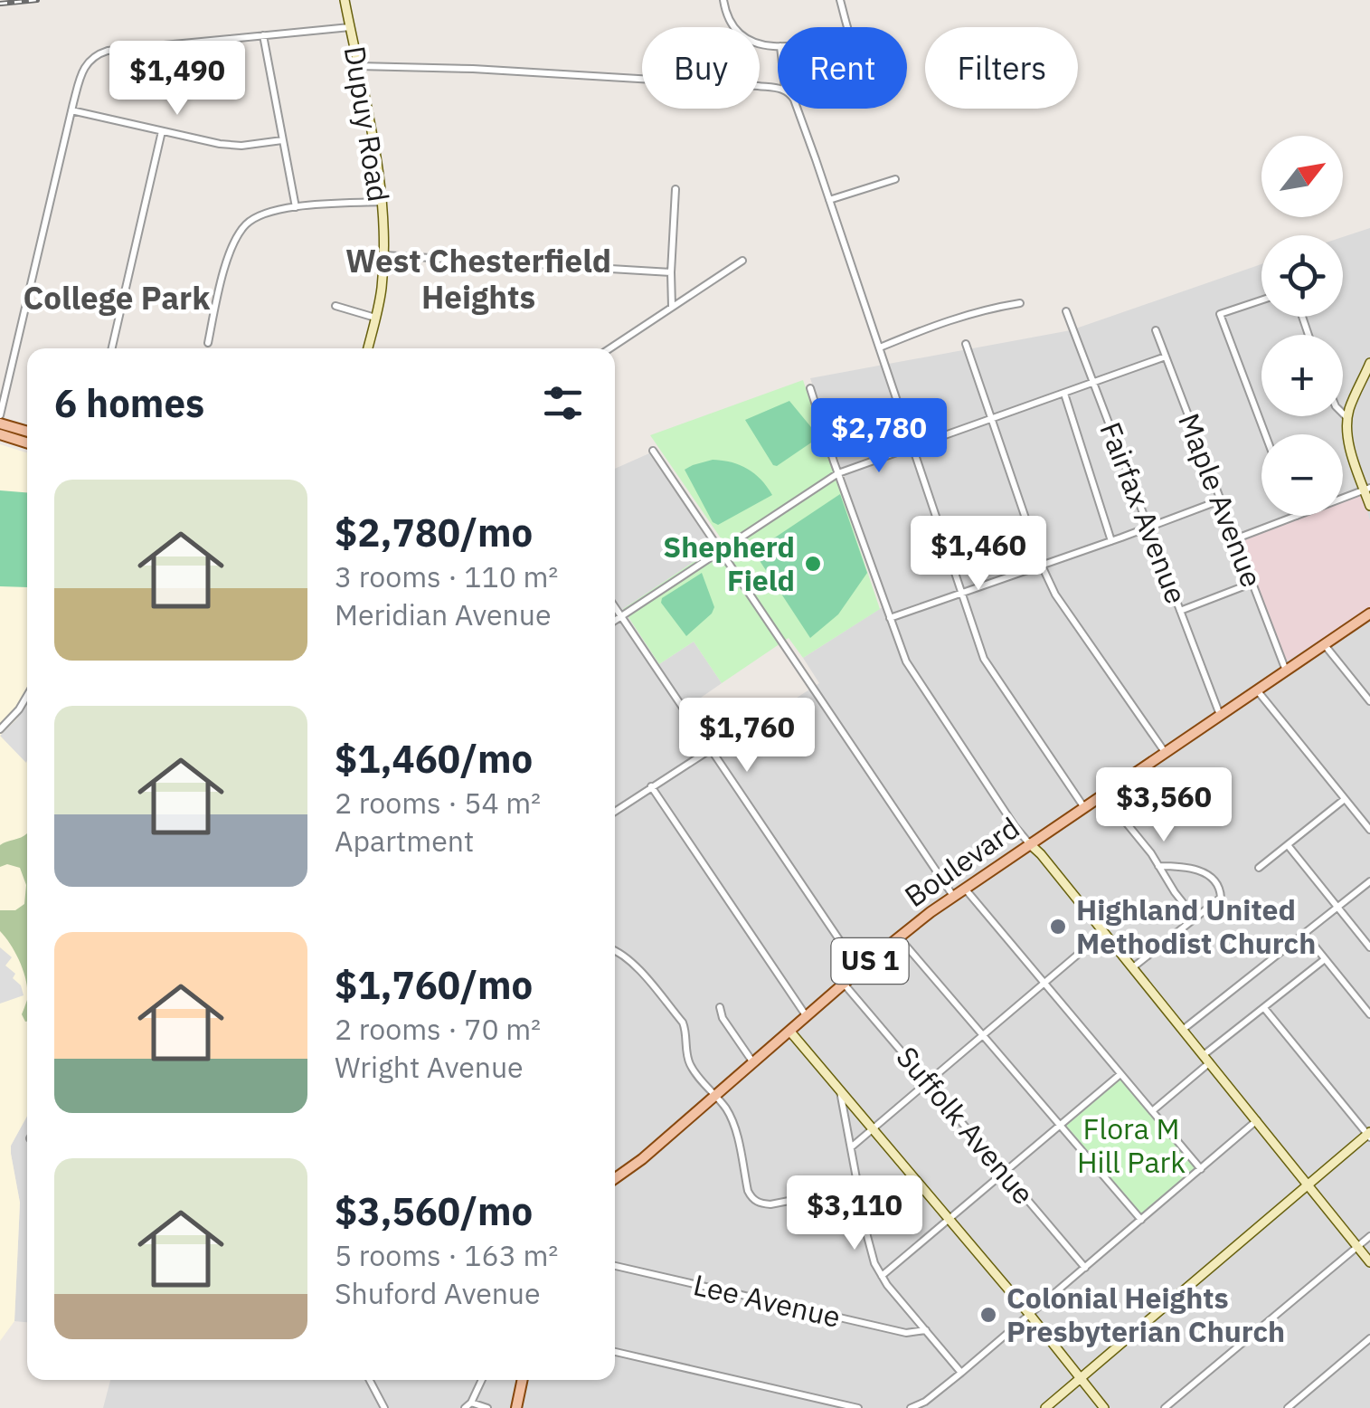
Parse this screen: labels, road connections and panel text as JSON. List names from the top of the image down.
{
  "streets": {
    "main road": ["Boulevard", "US 1"],
    "street": [
      "Dupuy Road",
      "Maple Avenue",
      "Fairfax Avenue",
      "Suffolk Avenue",
      "Lee Avenue"
    ]
  },
  "crossings": [
    ["Maple Avenue", "Boulevard"],
    ["Fairfax Avenue", "Boulevard"],
    ["Boulevard", "Suffolk Avenue"]
  ],
  "districts": ["West Chesterfield Heights", "College Park"],
  "parks": ["Flora M Hill Park"],
  "places": ["Shepherd Field", "Highland United Methodist Church", "Colonial Heights Presbyterian Church"],
  "north": "top right",
  "page": {
    "chip": ["Buy", "Rent", "Filters"],
    "price": [
      "$1,490",
      "$2,780",
      "$1,460",
      "$1,760",
      "$3,560",
      "$3,110"
    ],
    "map_buttons": ["+", "−"],
    "heading": "6 homes",
    "list": [
      {
        "name": "$2,780/mo",
        "note": "3 rooms · 110 m² · Meridian Avenue"
      },
      {
        "name": "$1,460/mo",
        "note": "2 rooms · 54 m² · Apartment"
      },
      {
        "name": "$1,760/mo",
        "note": "2 rooms · 70 m² · Wright Avenue"
      },
      {
        "name": "$3,560/mo",
        "note": "5 rooms · 163 m² · Shuford Avenue"
      }
    ]
  }
}
